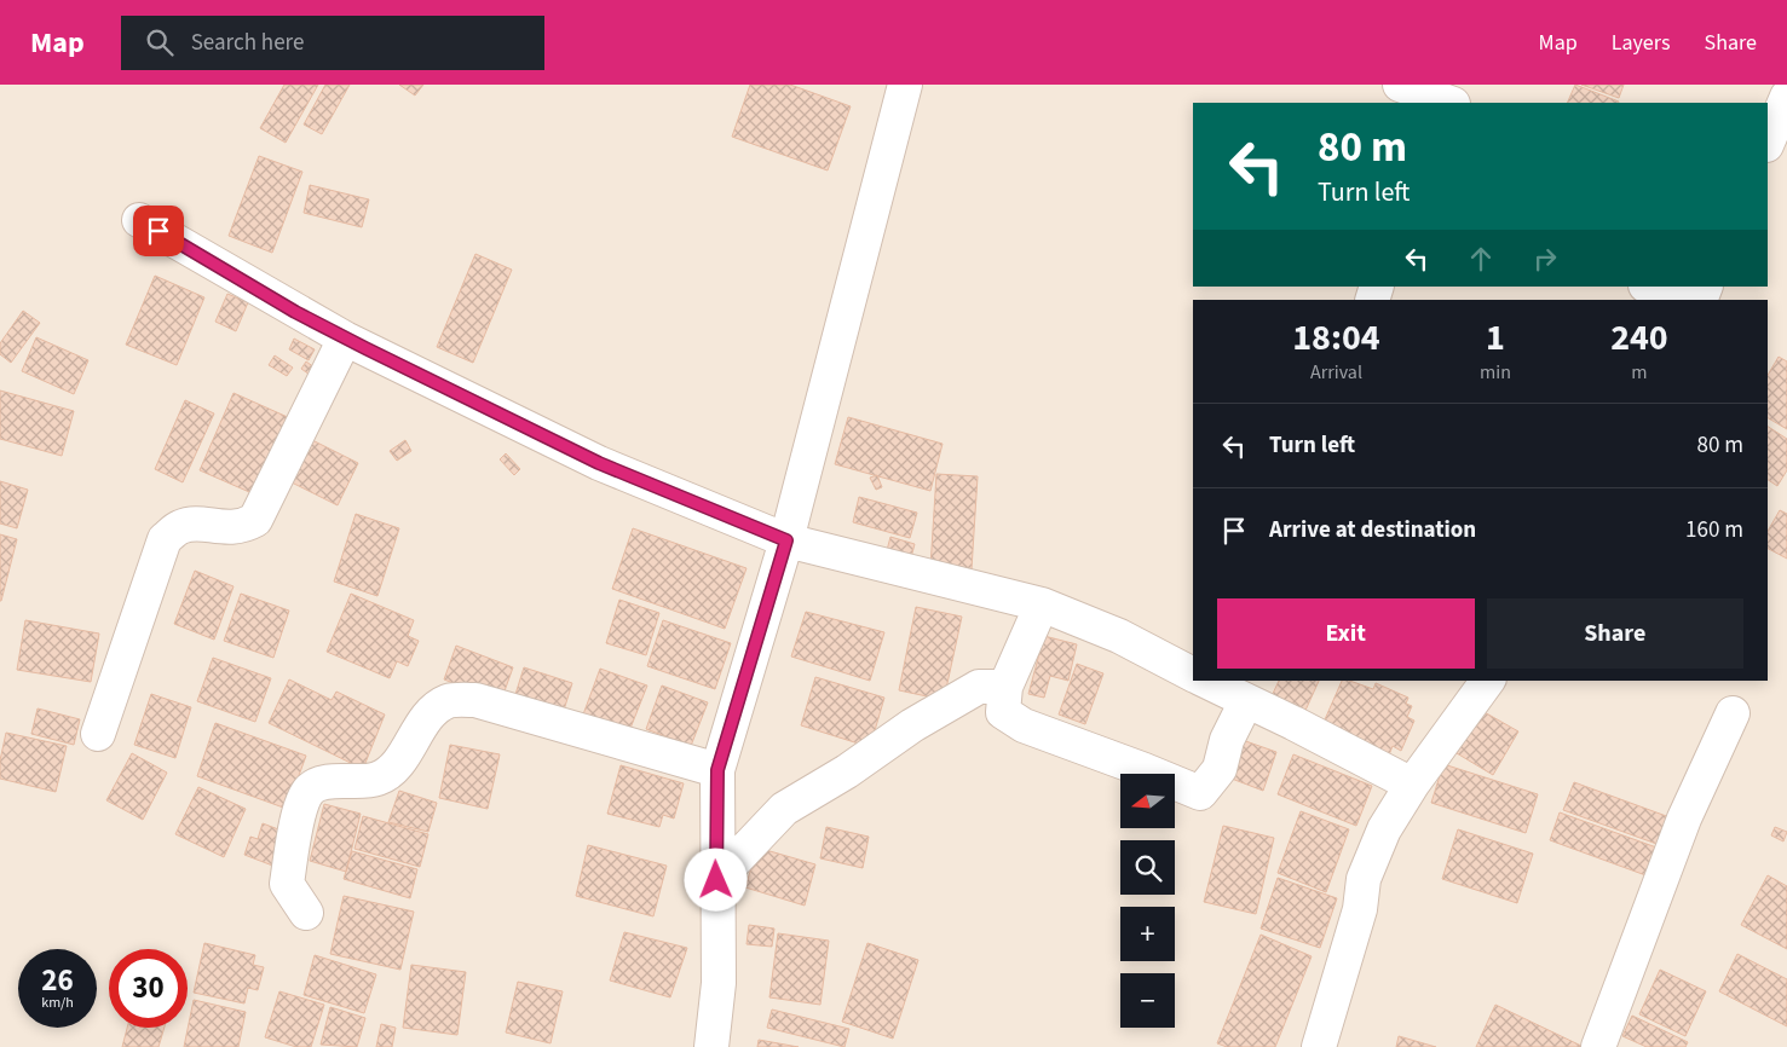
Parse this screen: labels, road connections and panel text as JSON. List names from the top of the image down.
{
  "north": "left",
  "page": {
    "header": "Map",
    "search": "Search here",
    "nav": ["Map", "Layers", "Share"],
    "turn": ["80 m", "Turn left"],
    "eta": [
      "18:04",
      "Arrival",
      "1",
      "min",
      "240",
      "m"
    ],
    "list": [
      {
        "name": "Turn left",
        "value": "80 m"
      },
      {
        "name": "Arrive at destination",
        "value": "160 m"
      }
    ],
    "buttons": ["Exit", "Share"],
    "map_buttons": ["+", "−"],
    "speed": "26 km/h",
    "limit": "30"
  }
}
